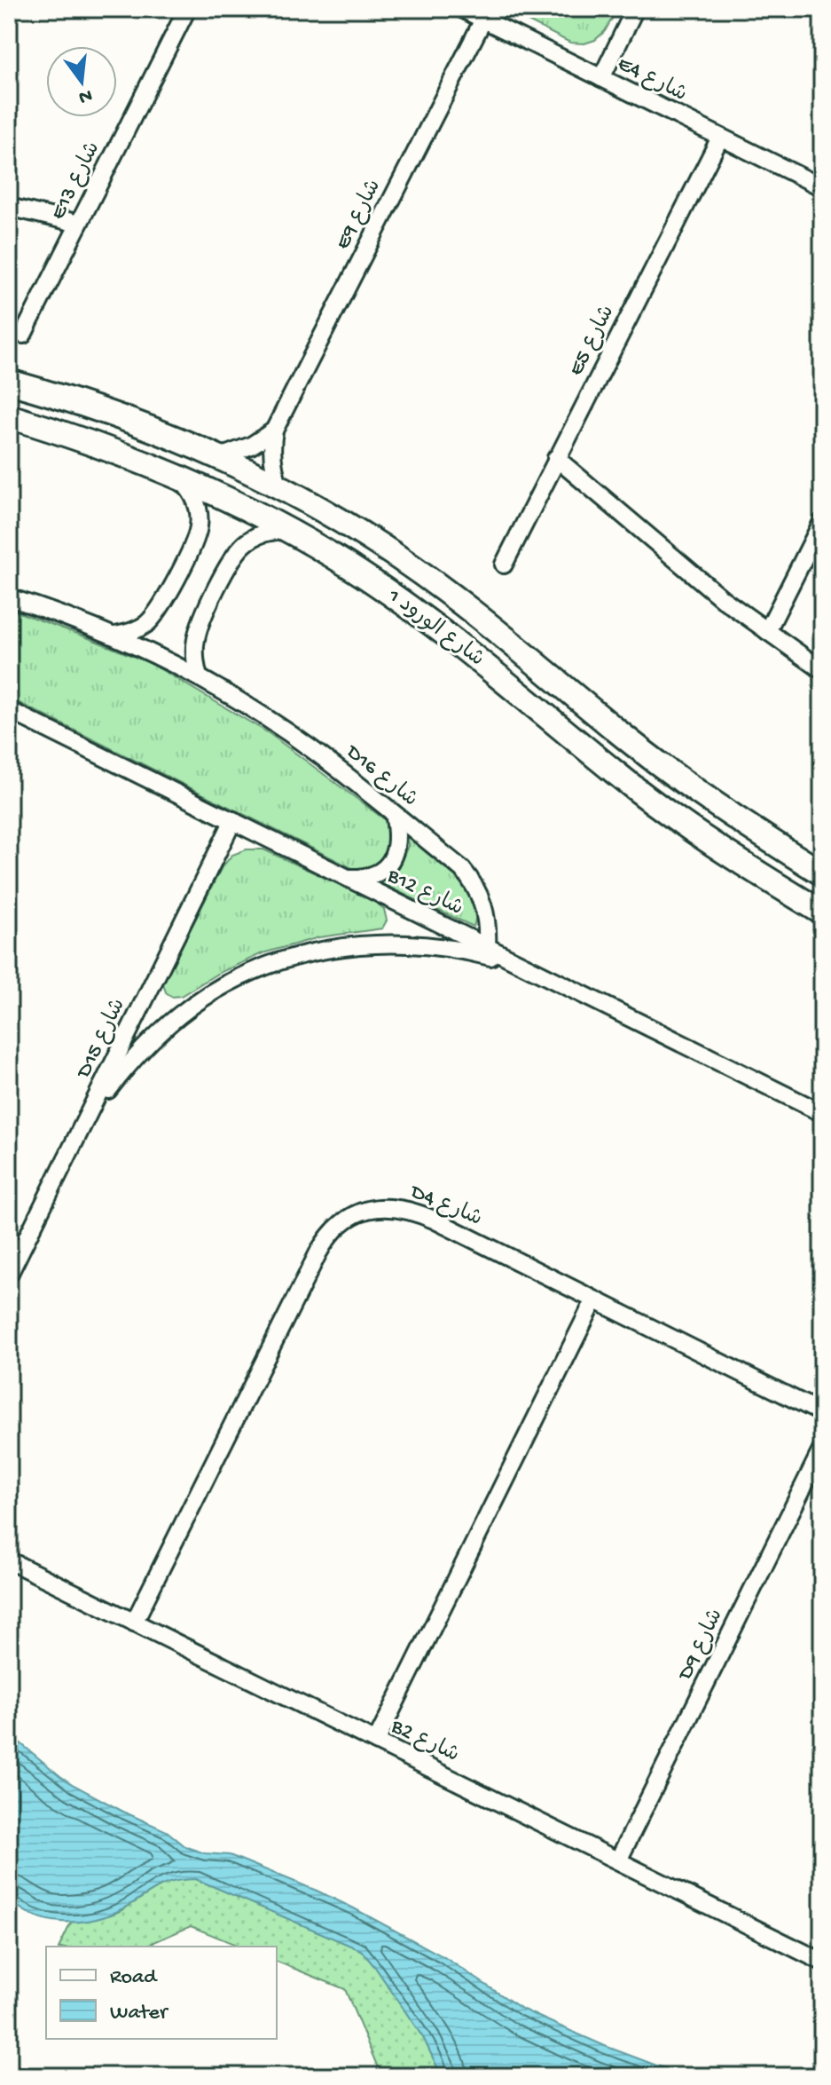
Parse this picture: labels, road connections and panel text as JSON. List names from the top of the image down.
{
  "streets": {
    "street": [
      "E4 شارع",
      "E13 شارع",
      "E9 شارع",
      "E5 شارع",
      "شارع الورود 1",
      "D16 شارع",
      "B12 شارع",
      "D15 شارع",
      "D4 شارع",
      "D9 شارع",
      "B2 شارع"
    ]
  },
  "crossings": [
    ["E4 شارع", "E9 شارع"],
    ["E4 شارع", "E5 شارع"],
    ["E9 شارع", "شارع الورود 1"],
    ["D16 شارع", "B12 شارع"],
    ["B12 شارع", "D15 شارع"],
    ["D4 شارع", "B2 شارع"],
    ["D9 شارع", "B2 شارع"]
  ],
  "legend": ["Road", "Water"],
  "north": "bottom"
}
